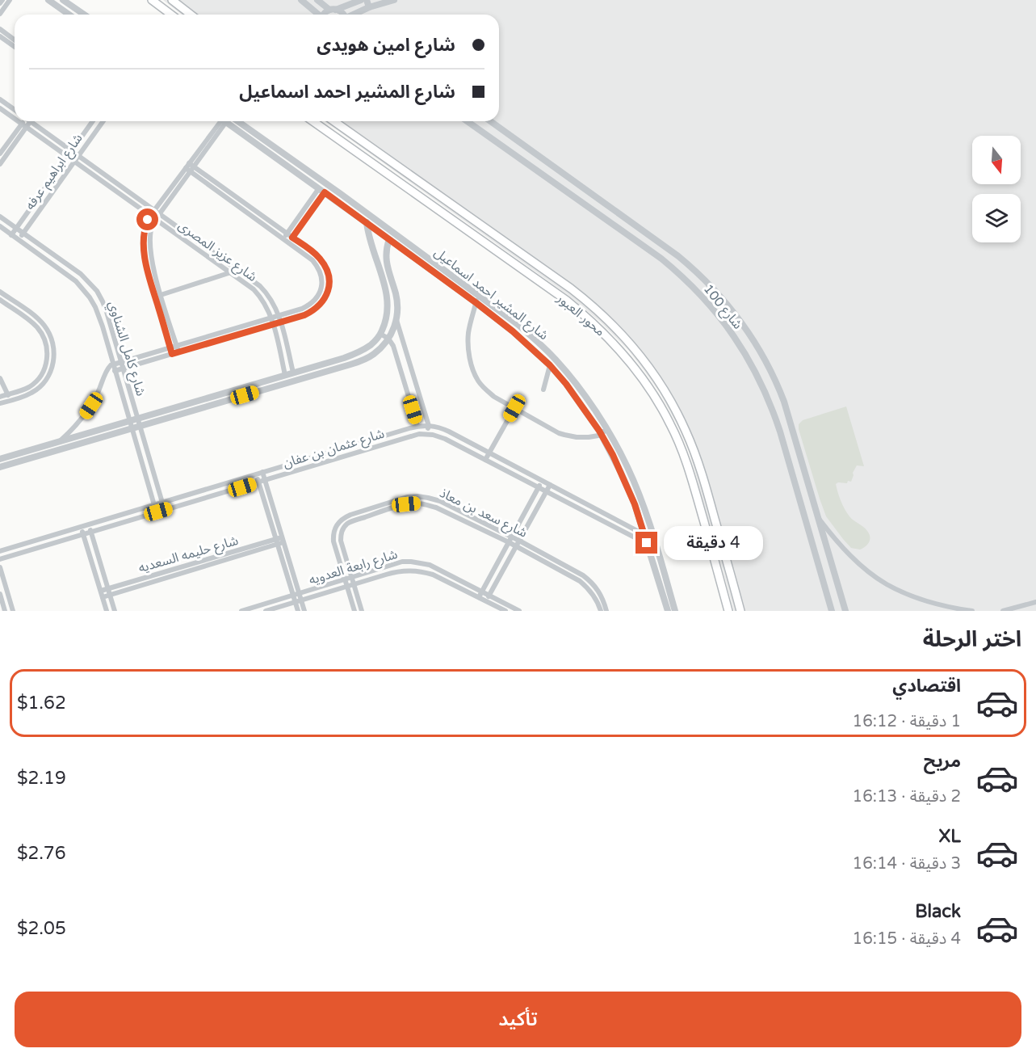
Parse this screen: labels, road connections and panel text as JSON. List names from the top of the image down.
{
  "streets": {
    "highway": ["محور العبور"],
    "street": [
      "شارع ابراهيم عرفه",
      "شارع عزيز المصرى",
      "شارع المشير احمد اسماعيل",
      "شارع 100",
      "شارع كامل الشناوي",
      "شارع عثمان بن عفان",
      "شارع سعد بن معاذ",
      "شارع حليمه السعديه",
      "شارع رابعة العدويه"
    ]
  },
  "crossings": [
    ["شارع ابراهيم عرفه", "شارع عزيز المصرى"],
    ["شارع ابراهيم عرفه", "شارع كامل الشناوي"],
    ["شارع المشير احمد اسماعيل", "شارع عثمان بن عفان"],
    ["شارع كامل الشناوي", "شارع عثمان بن عفان"],
    ["شارع سعد بن معاذ", "شارع رابعة العدويه"]
  ],
  "north": "bottom",
  "page": {
    "banner": ["شارع امين هويدى", "شارع المشير احمد اسماعيل"],
    "bubble": "4 دقيقة",
    "heading": "اختر الرحلة",
    "list": [
      {
        "name": "اقتصادي",
        "note": "1 دقيقة · 16:12",
        "value": "$1.62"
      },
      {
        "name": "مريح",
        "note": "2 دقيقة · 16:13",
        "value": "$2.19"
      },
      {
        "name": "XL",
        "note": "3 دقيقة · 16:14",
        "value": "$2.76"
      },
      {
        "name": "Black",
        "note": "4 دقيقة · 16:15",
        "value": "$2.05"
      }
    ],
    "buttons": "تأكيد"
  }
}
